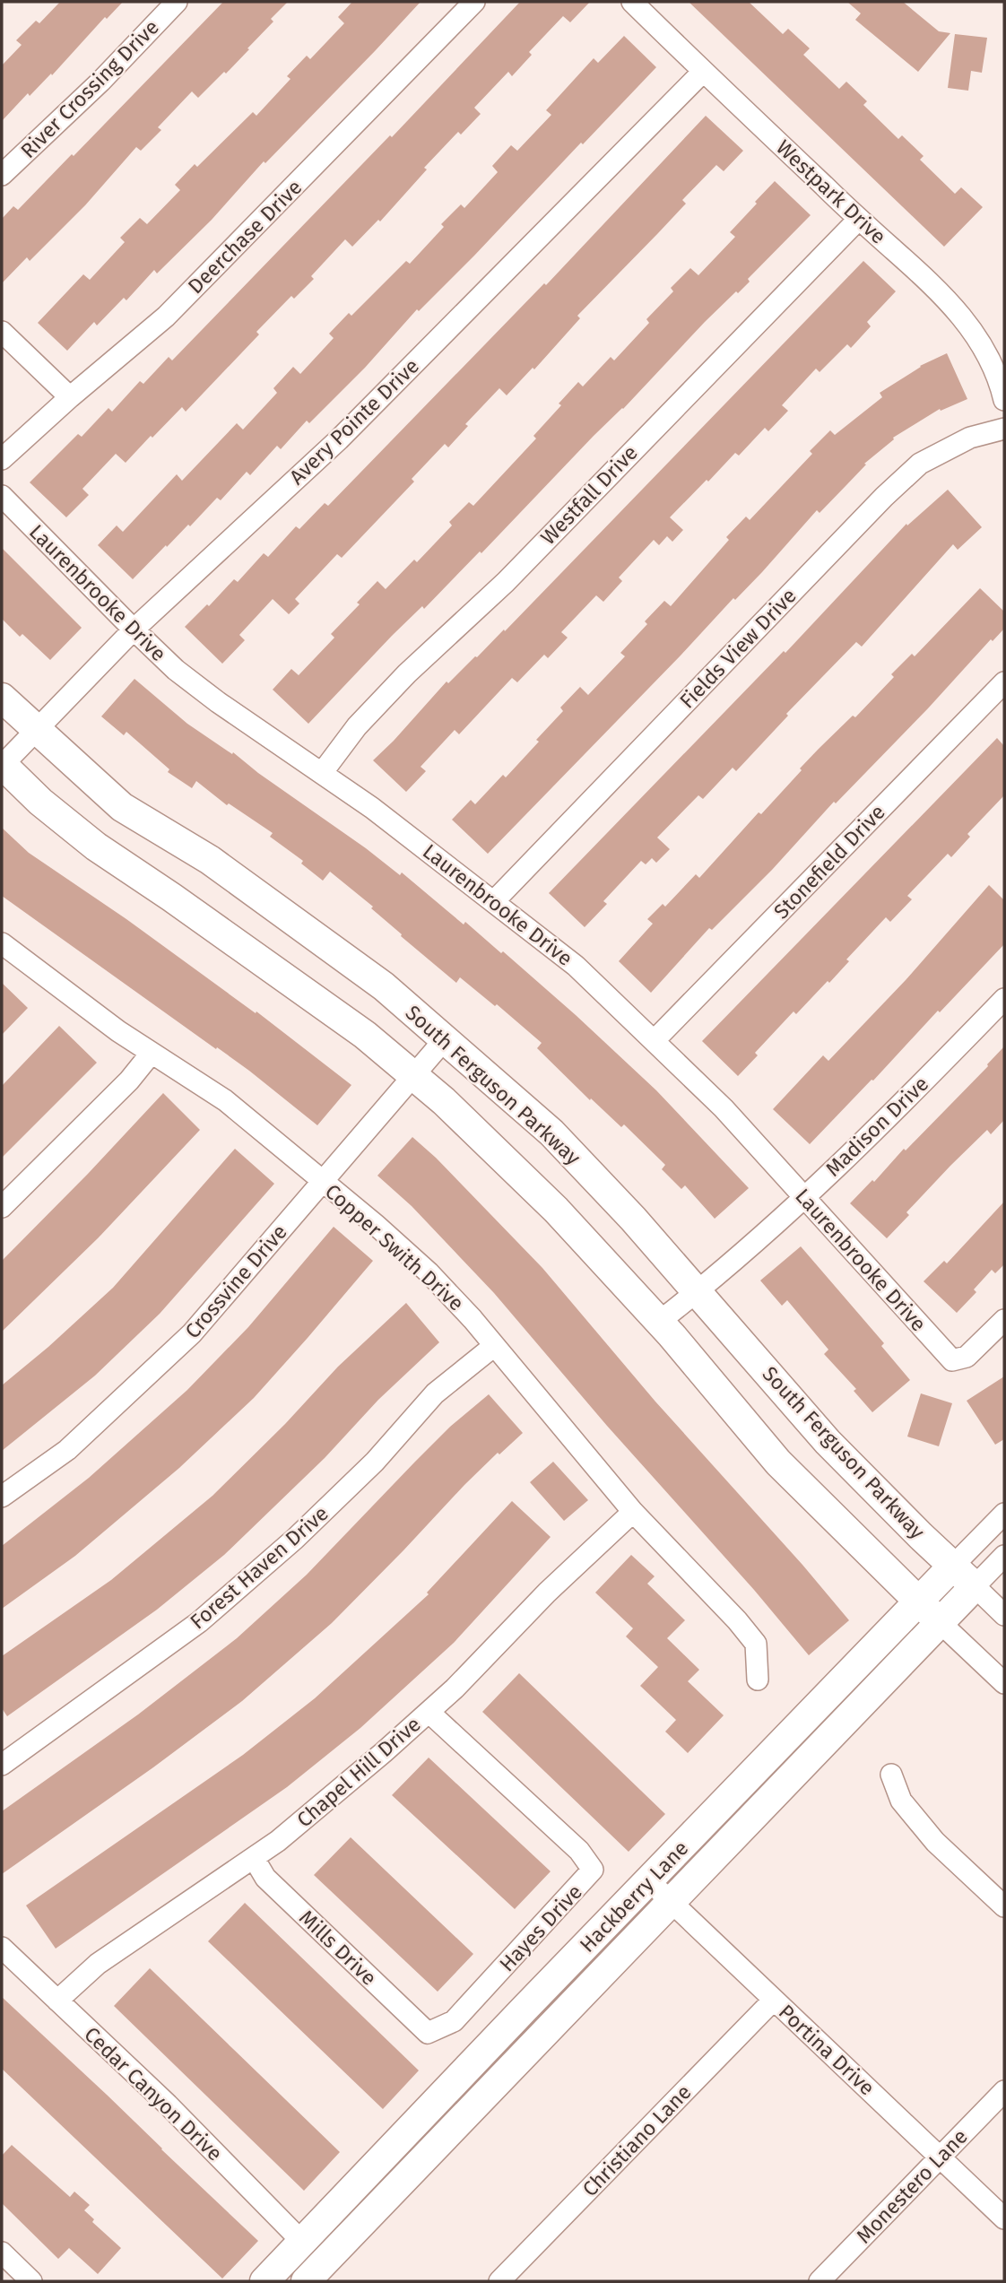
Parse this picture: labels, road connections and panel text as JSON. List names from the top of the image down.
{
  "streets": {
    "street": [
      "River Crossing Drive",
      "Westpark Drive",
      "Deerchase Drive",
      "Avery Pointe Drive",
      "Westfall Drive",
      "Laurenbrooke Drive",
      "Fields View Drive",
      "Stonefield Drive",
      "South Ferguson Parkway",
      "Madison Drive",
      "Copper Swith Drive",
      "Crossvine Drive",
      "Forest Haven Drive",
      "Chapel Hill Drive",
      "Hackberry Lane",
      "Hayes Drive",
      "Mills Drive",
      "Portina Drive",
      "Cedar Canyon Drive",
      "Christiano Lane",
      "Monestero Lane"
    ]
  },
  "crossings": [
    ["Westpark Drive", "Avery Pointe Drive"],
    ["Westpark Drive", "Westfall Drive"],
    ["Avery Pointe Drive", "Laurenbrooke Drive"],
    ["Avery Pointe Drive", "South Ferguson Parkway"],
    ["Westfall Drive", "Laurenbrooke Drive"],
    ["Laurenbrooke Drive", "Fields View Drive"],
    ["Laurenbrooke Drive", "Stonefield Drive"],
    ["Laurenbrooke Drive", "Madison Drive"],
    ["South Ferguson Parkway", "Madison Drive"],
    ["South Ferguson Parkway", "Crossvine Drive"],
    ["South Ferguson Parkway", "Hackberry Lane"],
    ["Copper Swith Drive", "Crossvine Drive"],
    ["Copper Swith Drive", "Forest Haven Drive"],
    ["Copper Swith Drive", "Chapel Hill Drive"],
    ["Chapel Hill Drive", "Hayes Drive"],
    ["Chapel Hill Drive", "Mills Drive"],
    ["Chapel Hill Drive", "Cedar Canyon Drive"],
    ["Hackberry Lane", "Portina Drive"],
    ["Hackberry Lane", "Cedar Canyon Drive"],
    ["Hayes Drive", "Mills Drive"],
    ["Portina Drive", "Christiano Lane"],
    ["Portina Drive", "Monestero Lane"]
  ]
}
